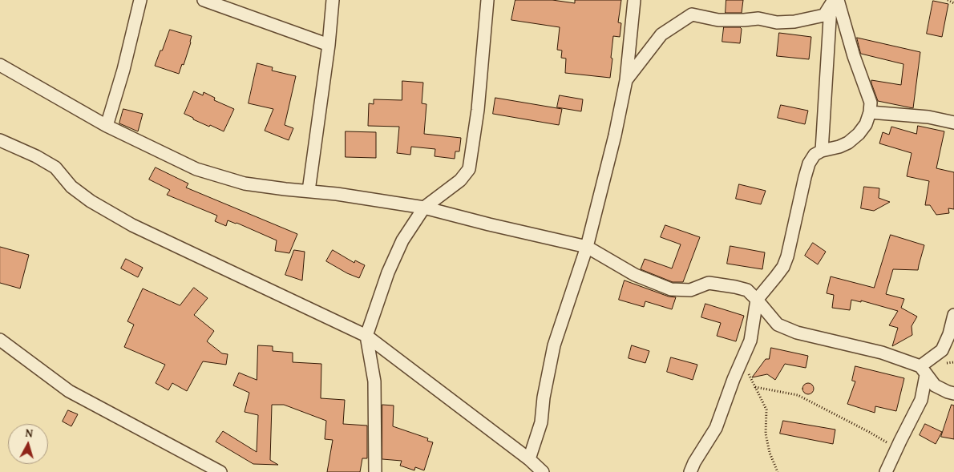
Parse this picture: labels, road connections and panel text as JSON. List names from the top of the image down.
{
  "north": "top"
}
